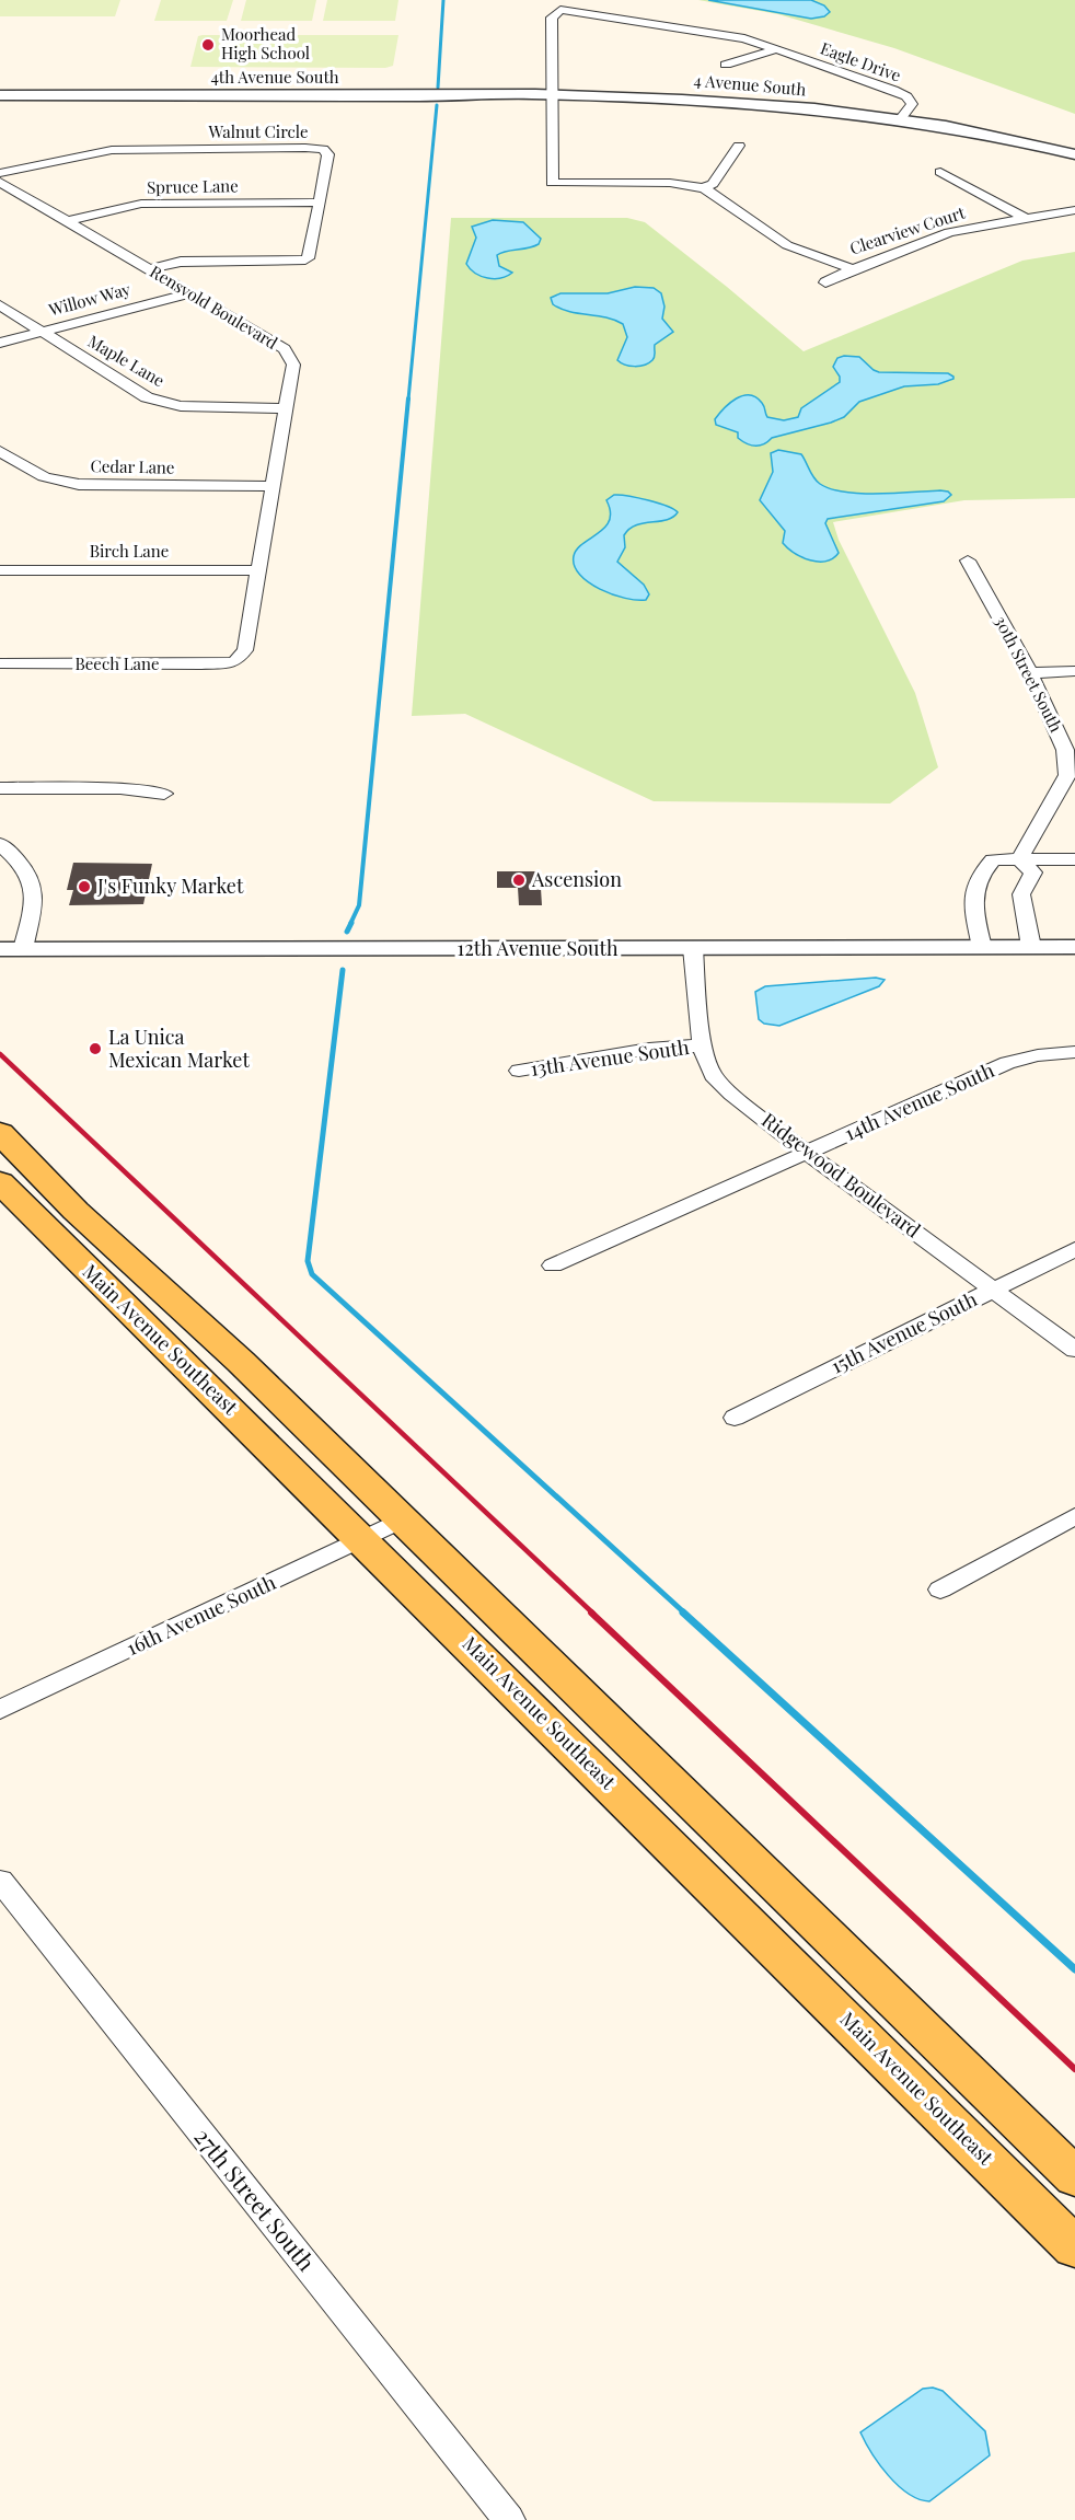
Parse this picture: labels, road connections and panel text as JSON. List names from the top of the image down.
{
  "streets": {
    "main road": ["Main Avenue Southeast"],
    "street": [
      "Eagle Drive",
      "4th Avenue South",
      "4 Avenue South",
      "Walnut Circle",
      "Spruce Lane",
      "Clearview Court",
      "Willow Way",
      "Rensvold Boulevard",
      "Maple Lane",
      "Cedar Lane",
      "Birch Lane",
      "Beech Lane",
      "30th Street South",
      "12th Avenue South",
      "13th Avenue South",
      "14th Avenue South",
      "Ridgewood Boulevard",
      "15th Avenue South",
      "16th Avenue South",
      "27th Street South"
    ]
  },
  "crossings": [
    ["Eagle Drive", "4 Avenue South"],
    ["Eagle Drive", "Clearview Court"],
    ["4th Avenue South", "4 Avenue South"],
    ["4th Avenue South", "Clearview Court"],
    ["4 Avenue South", "Clearview Court"],
    ["Walnut Circle", "Spruce Lane"],
    ["Walnut Circle", "Rensvold Boulevard"],
    ["Spruce Lane", "Rensvold Boulevard"],
    ["Willow Way", "Rensvold Boulevard"],
    ["Willow Way", "Maple Lane"],
    ["Rensvold Boulevard", "Maple Lane"],
    ["Rensvold Boulevard", "Cedar Lane"],
    ["Rensvold Boulevard", "Birch Lane"],
    ["Rensvold Boulevard", "Beech Lane"],
    ["12th Avenue South", "Ridgewood Boulevard"],
    ["13th Avenue South", "Ridgewood Boulevard"],
    ["14th Avenue South", "Ridgewood Boulevard"],
    ["Ridgewood Boulevard", "15th Avenue South"],
    ["Main Avenue Southeast", "16th Avenue South"]
  ],
  "places": [
    "Moorhead High School",
    "Ascension",
    "J's Funky Market",
    "La Unica Mexican Market"
  ]
}
